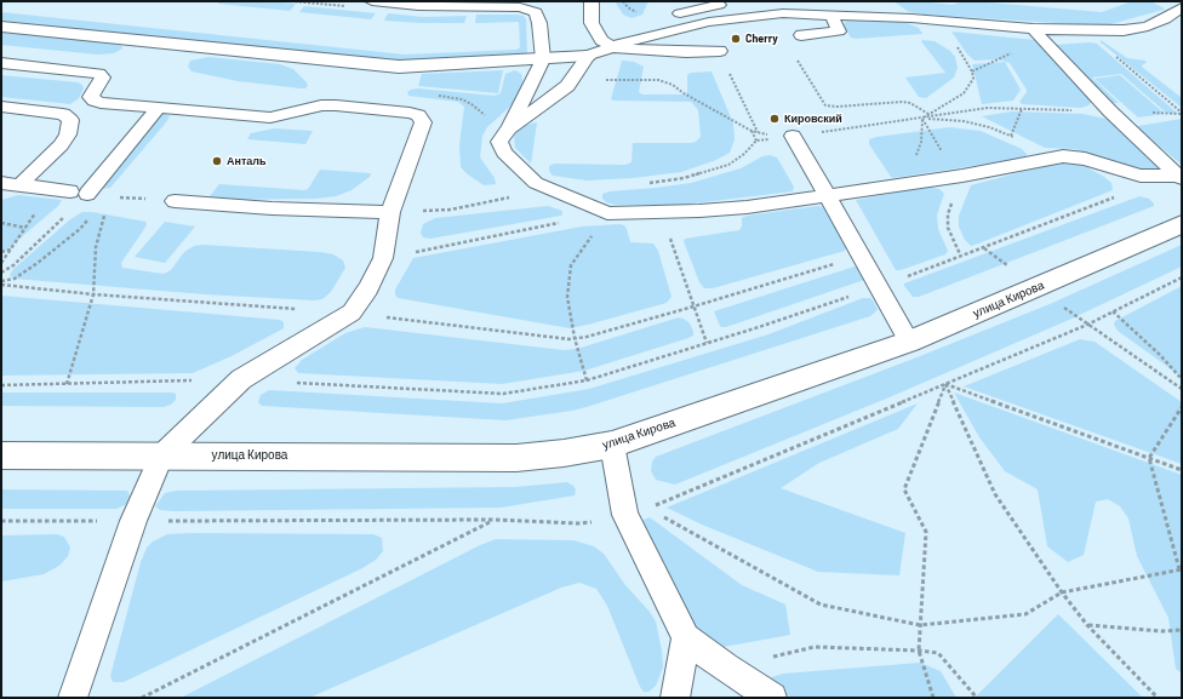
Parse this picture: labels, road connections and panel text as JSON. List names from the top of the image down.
{
  "streets": {
    "main road": ["улица Кирова"]
  },
  "places": ["Cherry", "Кировский", "Анталь"]
}
